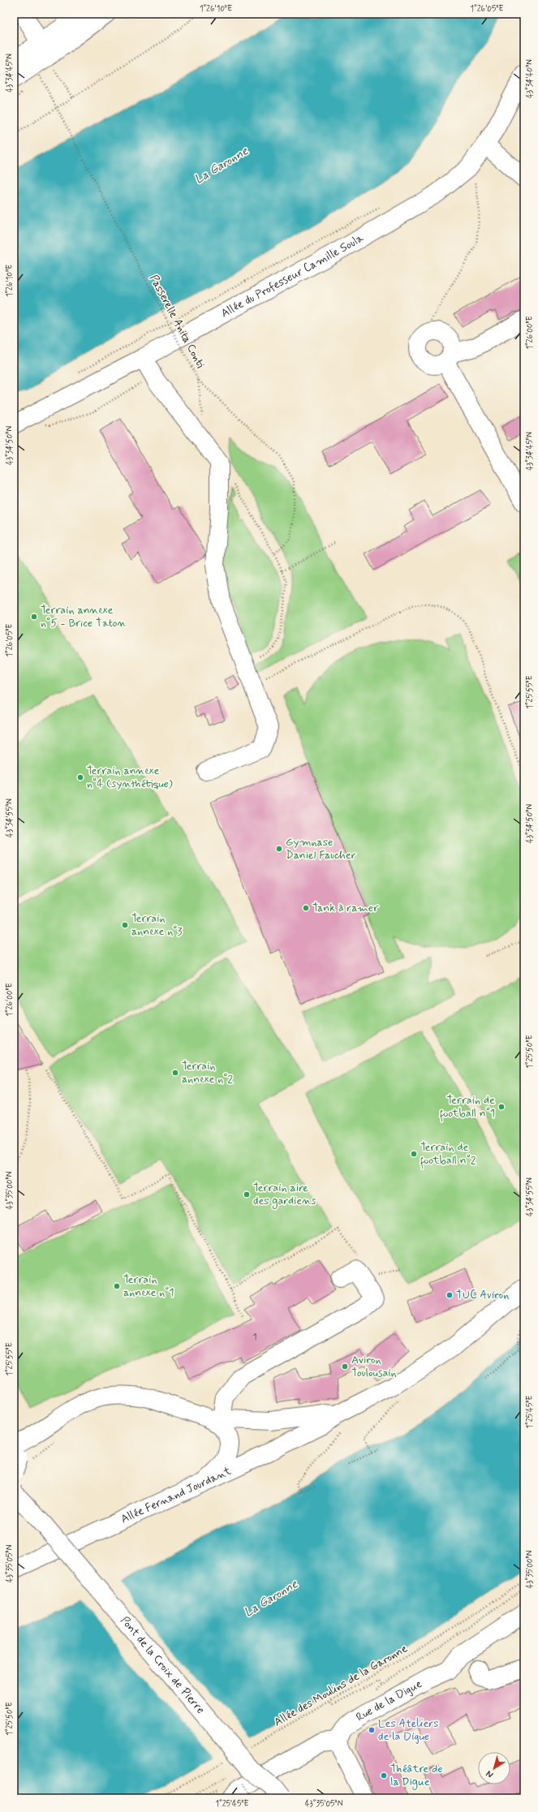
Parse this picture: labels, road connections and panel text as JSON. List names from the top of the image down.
{
  "streets": {
    "street": [
      "Allée du Professeur Camille Soula",
      "Allée Fernand Jourdant",
      "Pont de la Croix de Pierre",
      "Rue de la Digue"
    ],
    "path": ["Passerelle Anita Conti", "Allée des Moulins de la Garonne"]
  },
  "water": ["La Garonne"],
  "places": [
    "Terrain annexe n°5 - Brice Taton",
    "Terrain annexe n°4 (synthétique)",
    "Gymnase Daniel Faucher",
    "Tank à ramer",
    "Terrain annexe n°3",
    "Terrain annexe n°2",
    "Terrain de football n°1",
    "Terrain de football n°2",
    "Terrain aire des gardiens",
    "Terrain annexe n°1",
    "TUC Aviron",
    "Aviron Toulousain",
    "Les Ateliers de la Digue",
    "Théâtre de la Digue"
  ],
  "house_numbers": ["1"],
  "north": "bottom left",
  "coordinates": [
    "1°26'10\"E",
    "1°26'05\"E",
    "43°34'45\"N",
    "43°34'40\"N",
    "1°26'00\"E",
    "43°34'50\"N",
    "1°25'55\"E",
    "43°34'55\"N",
    "1°25'50\"E",
    "43°35'00\"N",
    "1°25'45\"E",
    "43°35'05\"N"
  ]
}
